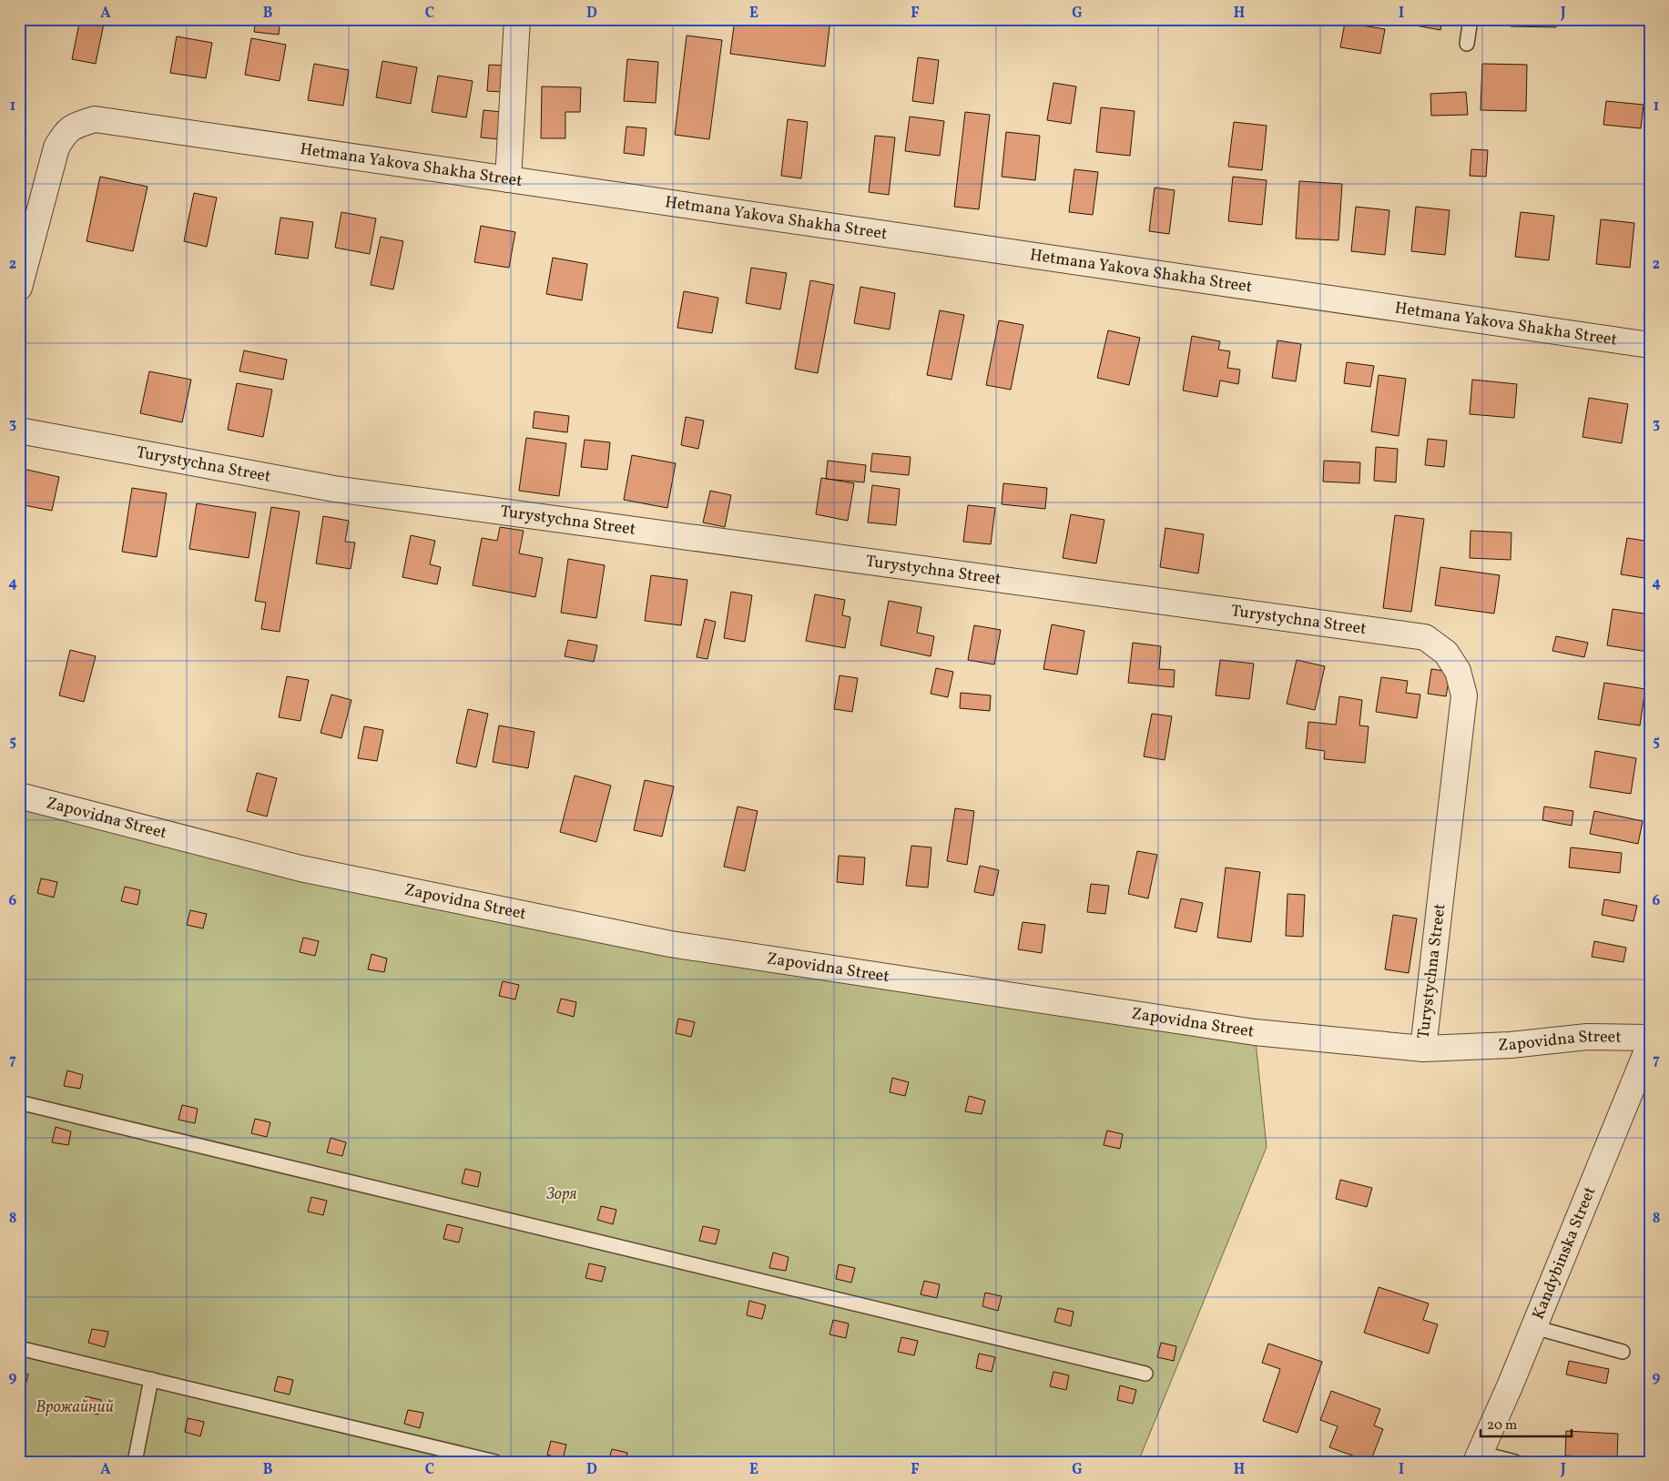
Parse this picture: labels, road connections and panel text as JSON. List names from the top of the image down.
{
  "streets": {
    "street": [
      "Hetmana Yakova Shakha Street",
      "Turystychna Street",
      "Zapovidna Street",
      "Kandybinska Street"
    ]
  },
  "crossings": [
    ["Turystychna Street", "Zapovidna Street"]
  ],
  "parks": ["Зоря", "Врожайний"],
  "scale_bar": "20 m",
  "grid": {
    "columns": [
      "A",
      "B",
      "C",
      "D",
      "E",
      "F",
      "G",
      "H",
      "I",
      "J"
    ],
    "rows": [
      "1",
      "2",
      "3",
      "4",
      "5",
      "6",
      "7",
      "8",
      "9"
    ]
  }
}
